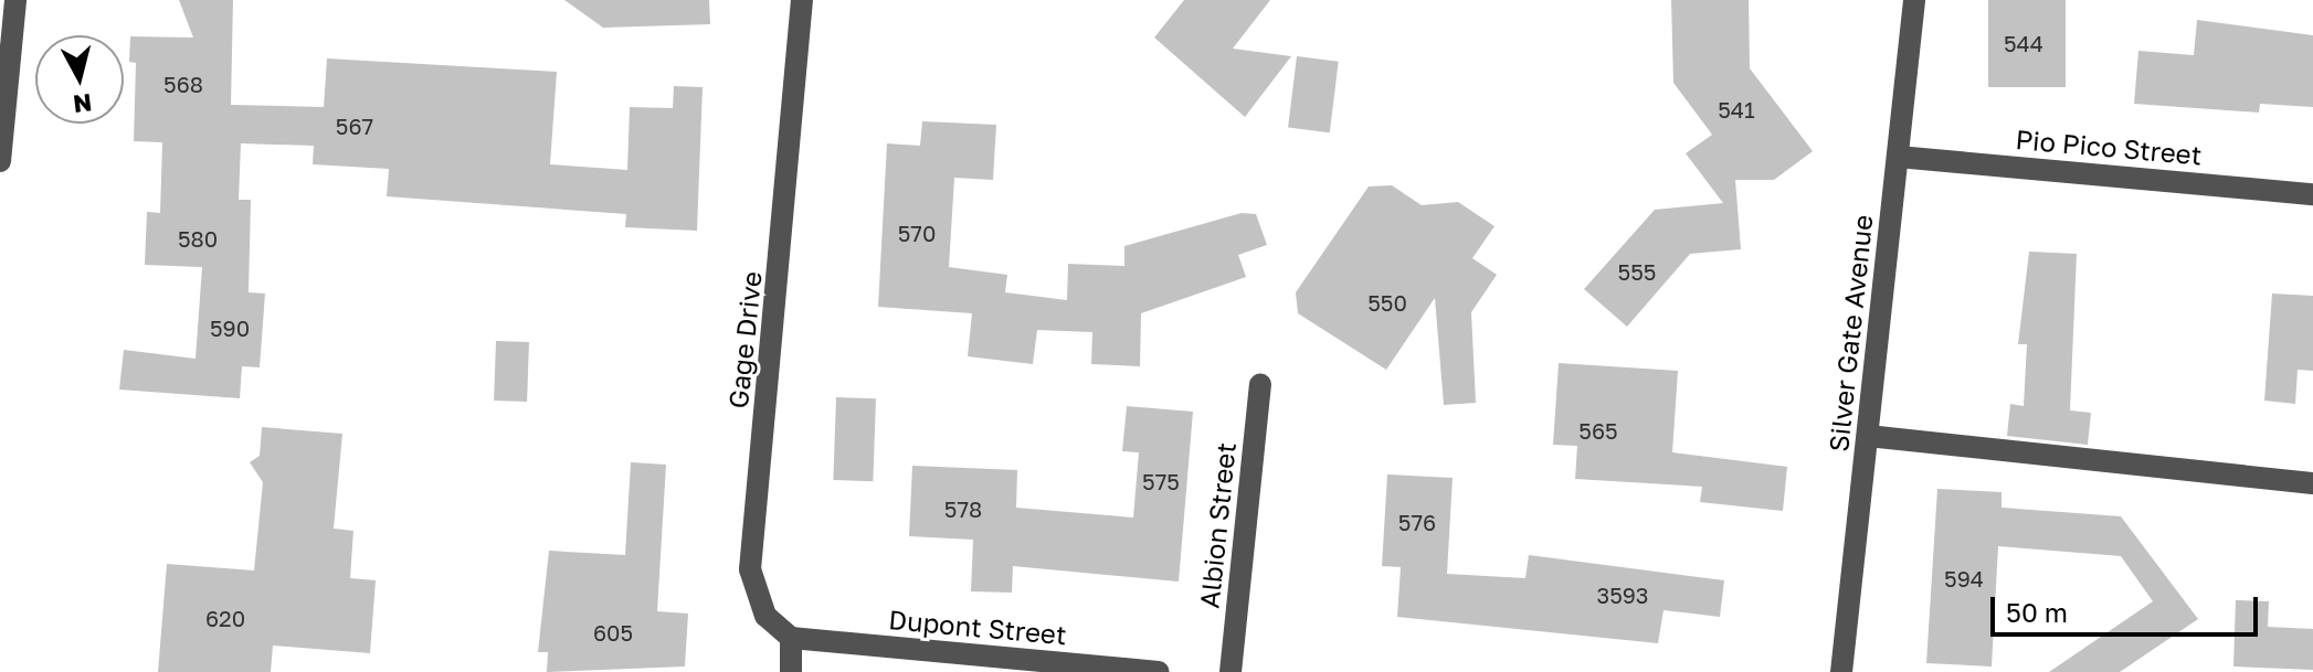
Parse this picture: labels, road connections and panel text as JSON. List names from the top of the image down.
{
  "streets": {
    "street": [
      "Pio Pico Street",
      "Silver Gate Avenue",
      "Gage Drive",
      "Albion Street",
      "Dupont Street"
    ]
  },
  "crossings": [
    ["Pio Pico Street", "Silver Gate Avenue"],
    ["Gage Drive", "Dupont Street"]
  ],
  "house_numbers": [
    "544",
    "568",
    "541",
    "567",
    "570",
    "580",
    "555",
    "550",
    "590",
    "565",
    "575",
    "578",
    "576",
    "594",
    "3593",
    "620",
    "605"
  ],
  "scale_bar": "50 m",
  "north": "bottom"
}
